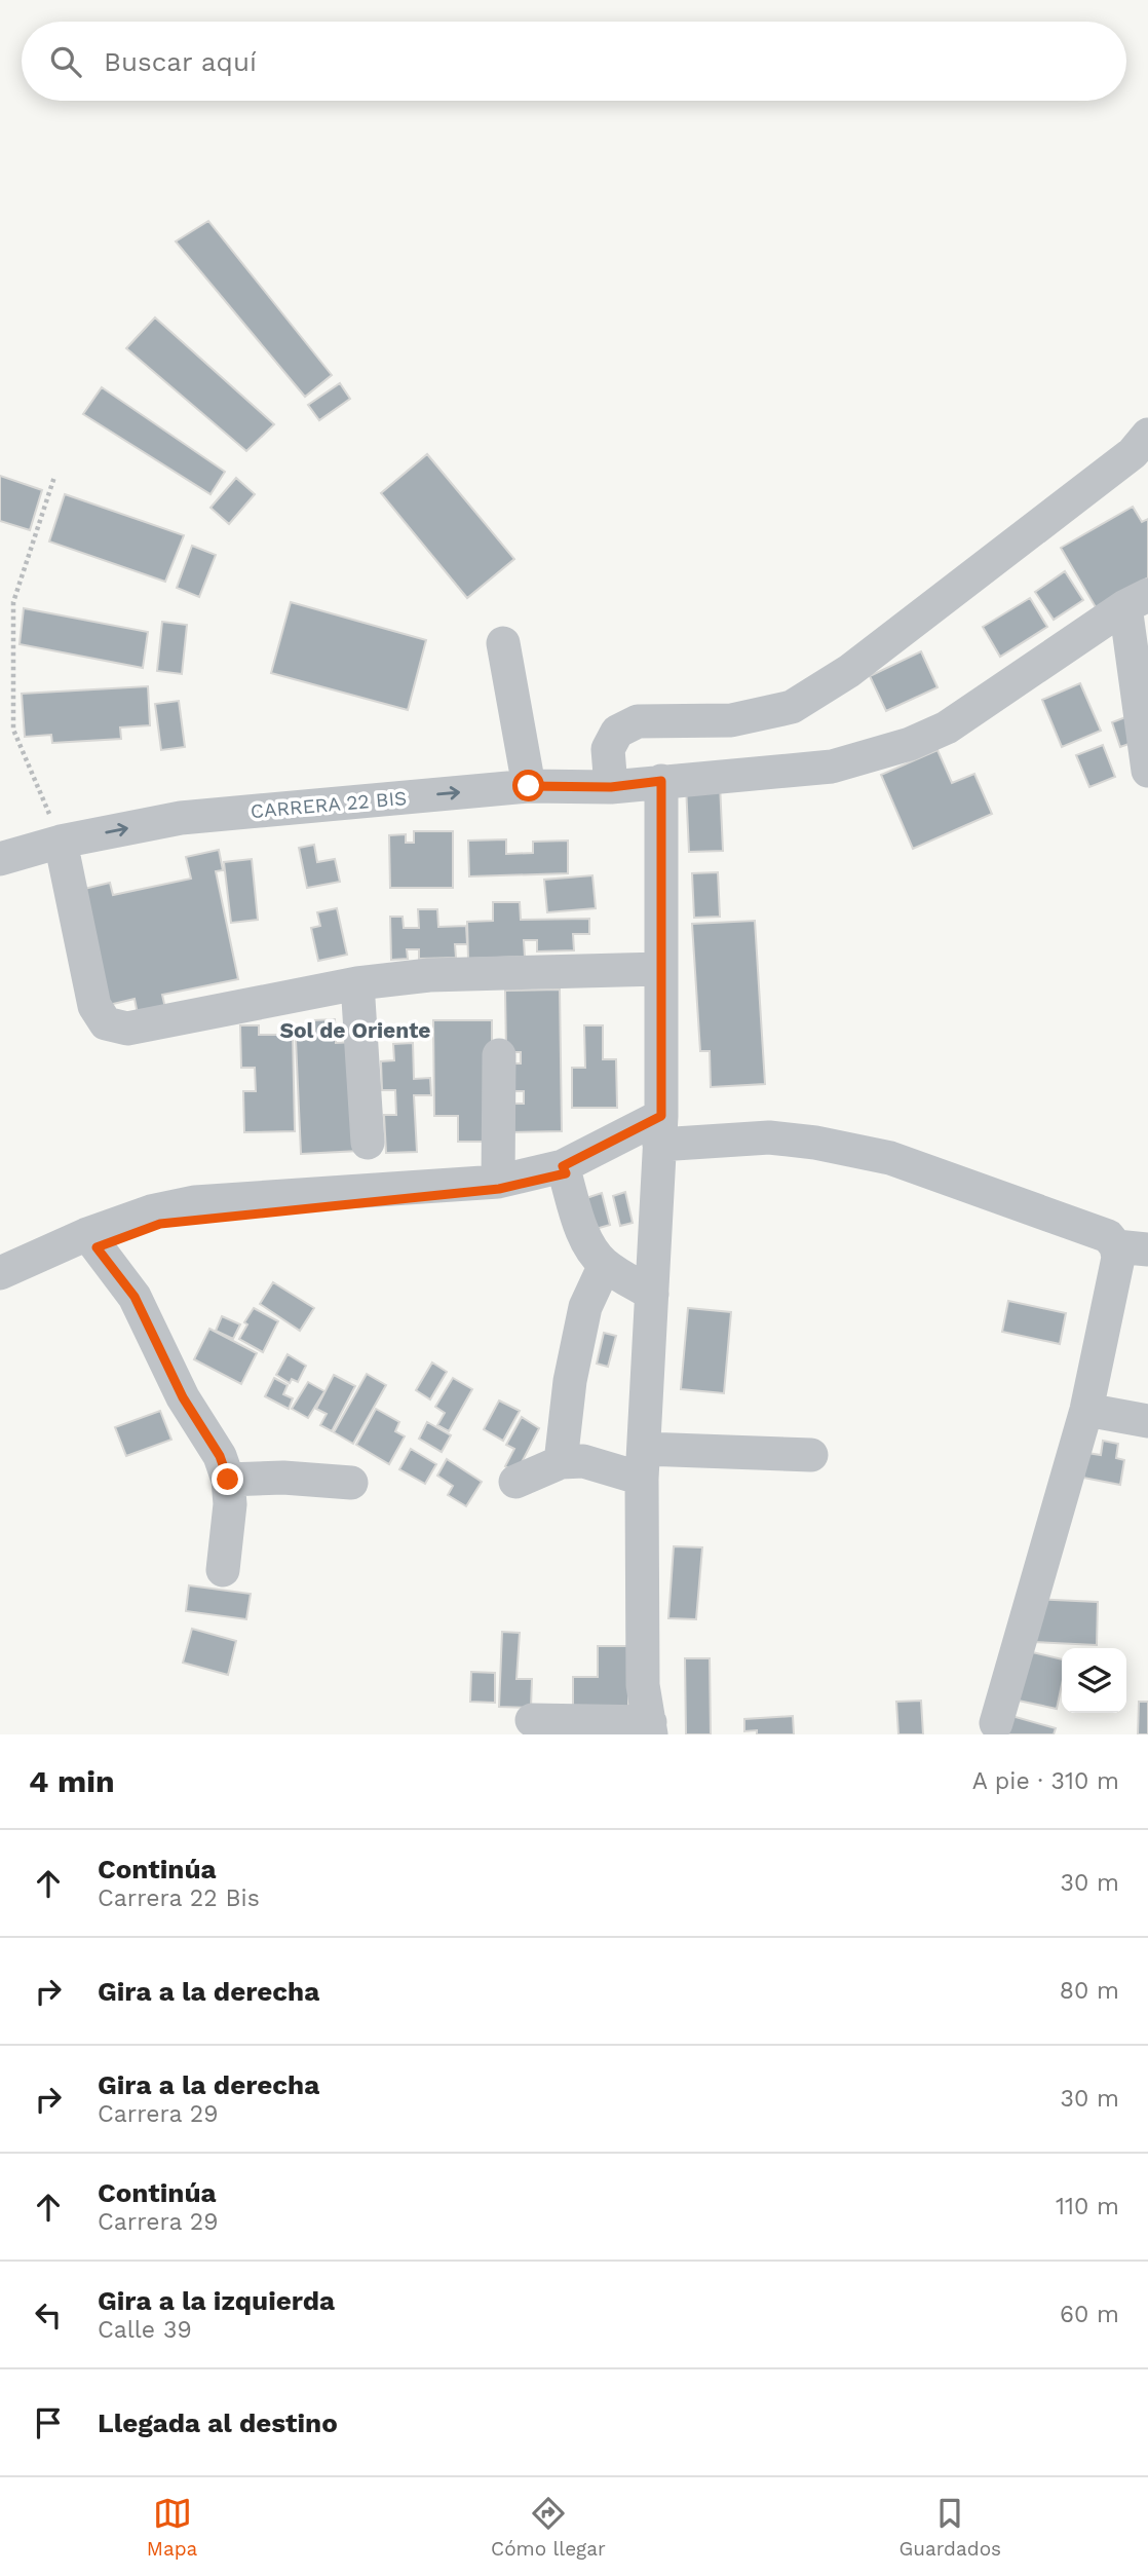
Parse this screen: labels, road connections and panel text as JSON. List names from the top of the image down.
{
  "streets": {
    "street": ["CARRERA 22 BIS"]
  },
  "districts": ["Sol de Oriente"],
  "page": {
    "search": "Buscar aquí",
    "heading": ["4 min", "A pie · 310 m"],
    "list": [
      ["Continúa", "Carrera 22 Bis", "30 m"],
      ["Gira a la derecha", "80 m"],
      ["Gira a la derecha", "Carrera 29", "30 m"],
      ["Continúa", "Carrera 29", "110 m"],
      ["Gira a la izquierda", "Calle 39", "60 m"],
      "Llegada al destino"
    ],
    "nav": ["Mapa", "Cómo llegar", "Guardados"]
  }
}
